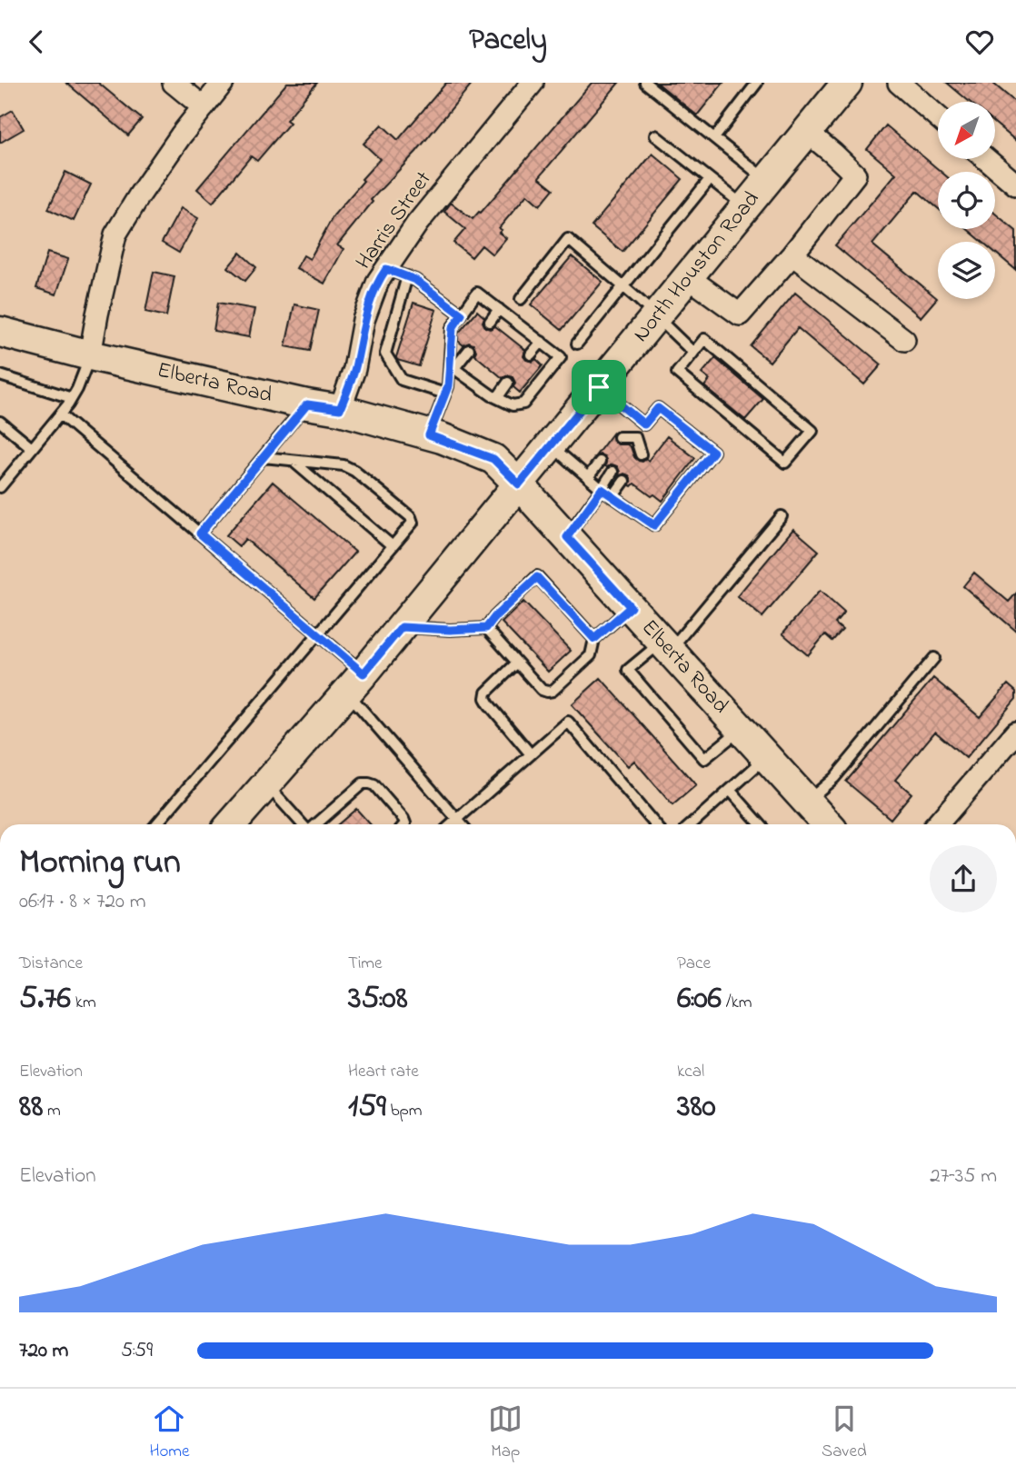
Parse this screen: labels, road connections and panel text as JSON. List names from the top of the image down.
{
  "streets": {
    "street": ["Harris Street", "North Houston Road", "Elberta Road"]
  },
  "crossings": [
    ["Harris Street", "Elberta Road"],
    ["North Houston Road", "Elberta Road"]
  ],
  "north": "bottom left",
  "page": {
    "header": "Pacely",
    "heading": ["Morning run", "06:17 · 8 × 720 m"],
    "stats": [
      ["Distance", "5.76 km"],
      ["Time", "35:08"],
      ["Pace", "6:06 /km"],
      ["Elevation", "88 m"],
      ["Heart rate", "159 bpm"],
      ["kcal", "380"]
    ],
    "chart": ["Elevation", "27–35 m"],
    "list": [
      {
        "name": "720 m",
        "note": "5:59"
      }
    ],
    "tabs": ["Home", "Map", "Saved"]
  }
}
